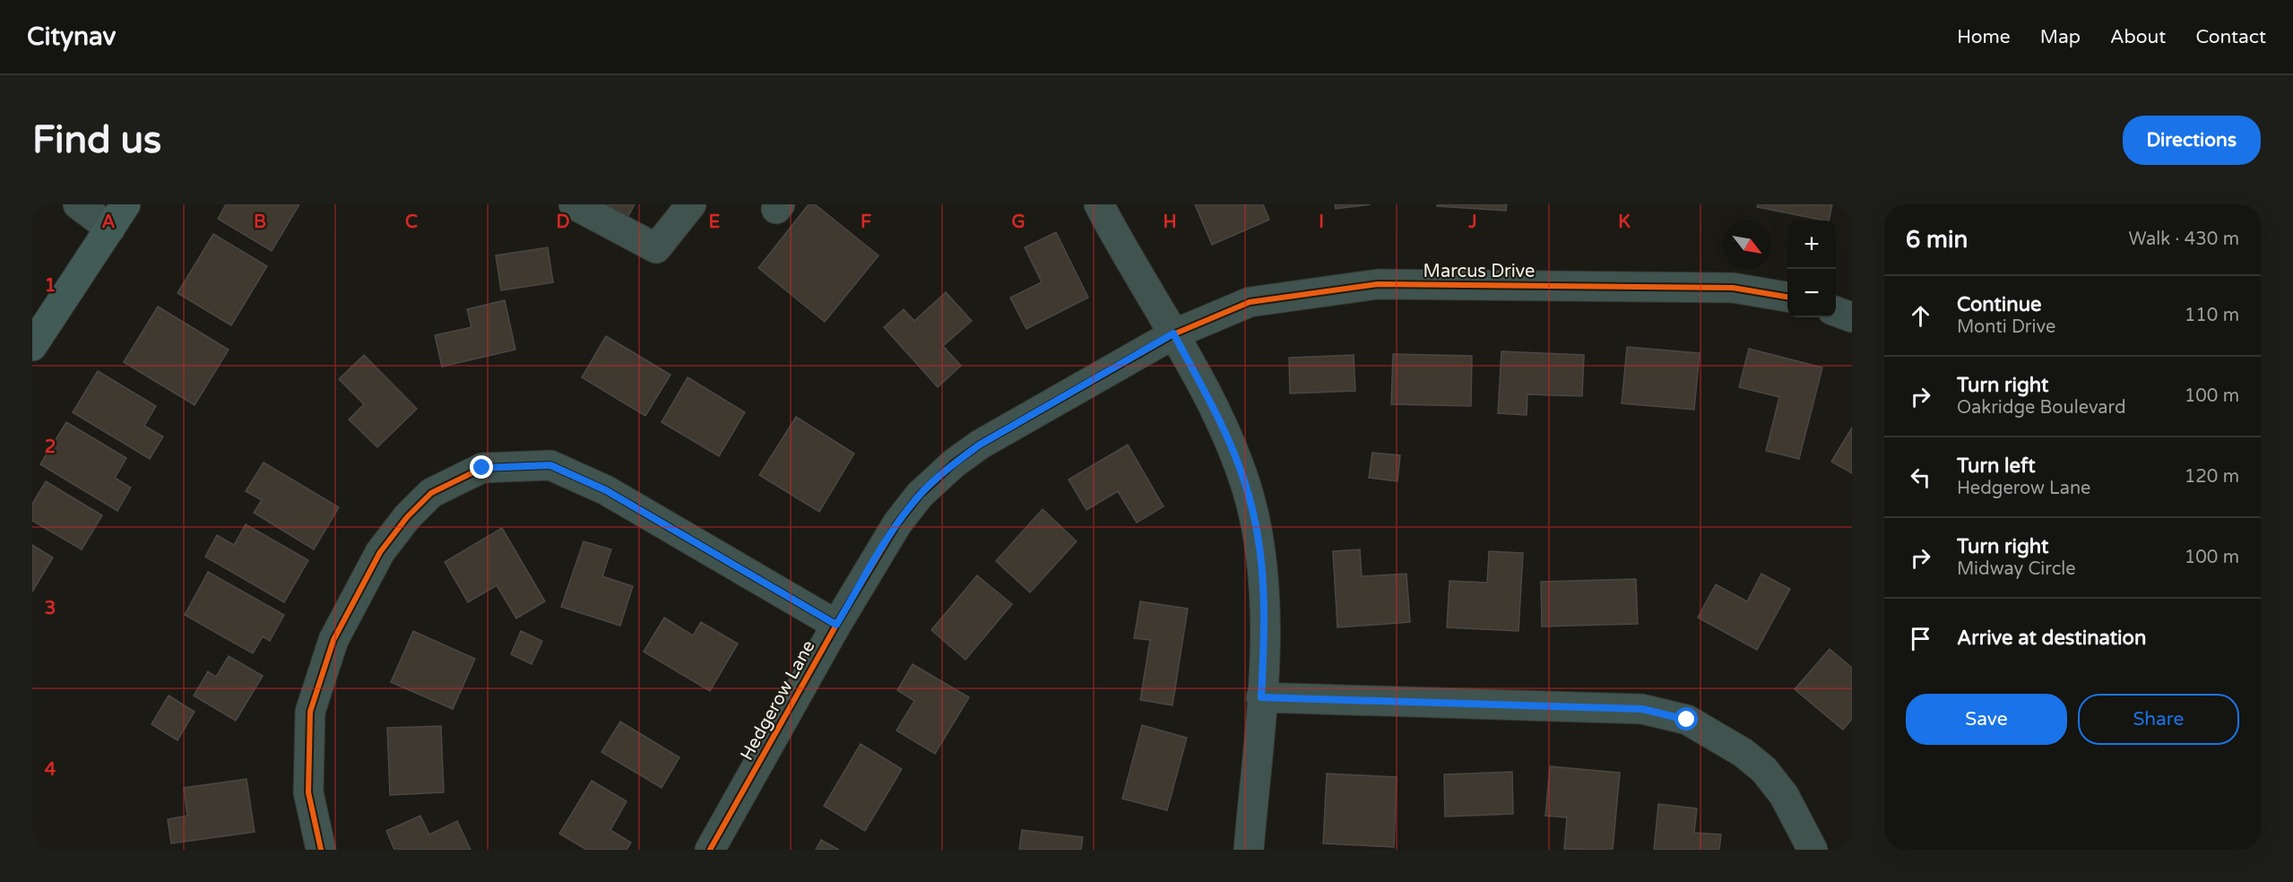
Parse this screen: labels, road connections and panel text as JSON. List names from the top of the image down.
{
  "streets": {
    "street": ["Marcus Drive", "Hedgerow Lane"]
  },
  "crossings": [
    ["Marcus Drive", "Hedgerow Lane"]
  ],
  "north": "bottom right",
  "page": {
    "header": "Citynav",
    "nav": [
      "Home",
      "Map",
      "About",
      "Contact"
    ],
    "buttons": [
      "Directions",
      ["Save", "Share"]
    ],
    "title": "Find us",
    "heading": ["6 min", "Walk · 430 m"],
    "map_buttons": ["+", "−"],
    "list": [
      ["Continue", "Monti Drive", "110 m"],
      ["Turn right", "Oakridge Boulevard", "100 m"],
      ["Turn left", "Hedgerow Lane", "120 m"],
      ["Turn right", "Midway Circle", "100 m"],
      "Arrive at destination"
    ]
  },
  "grid": {
    "columns": [
      "A",
      "B",
      "C",
      "D",
      "E",
      "F",
      "G",
      "H",
      "I",
      "J",
      "K"
    ],
    "rows": [
      "1",
      "2",
      "3",
      "4"
    ]
  }
}
